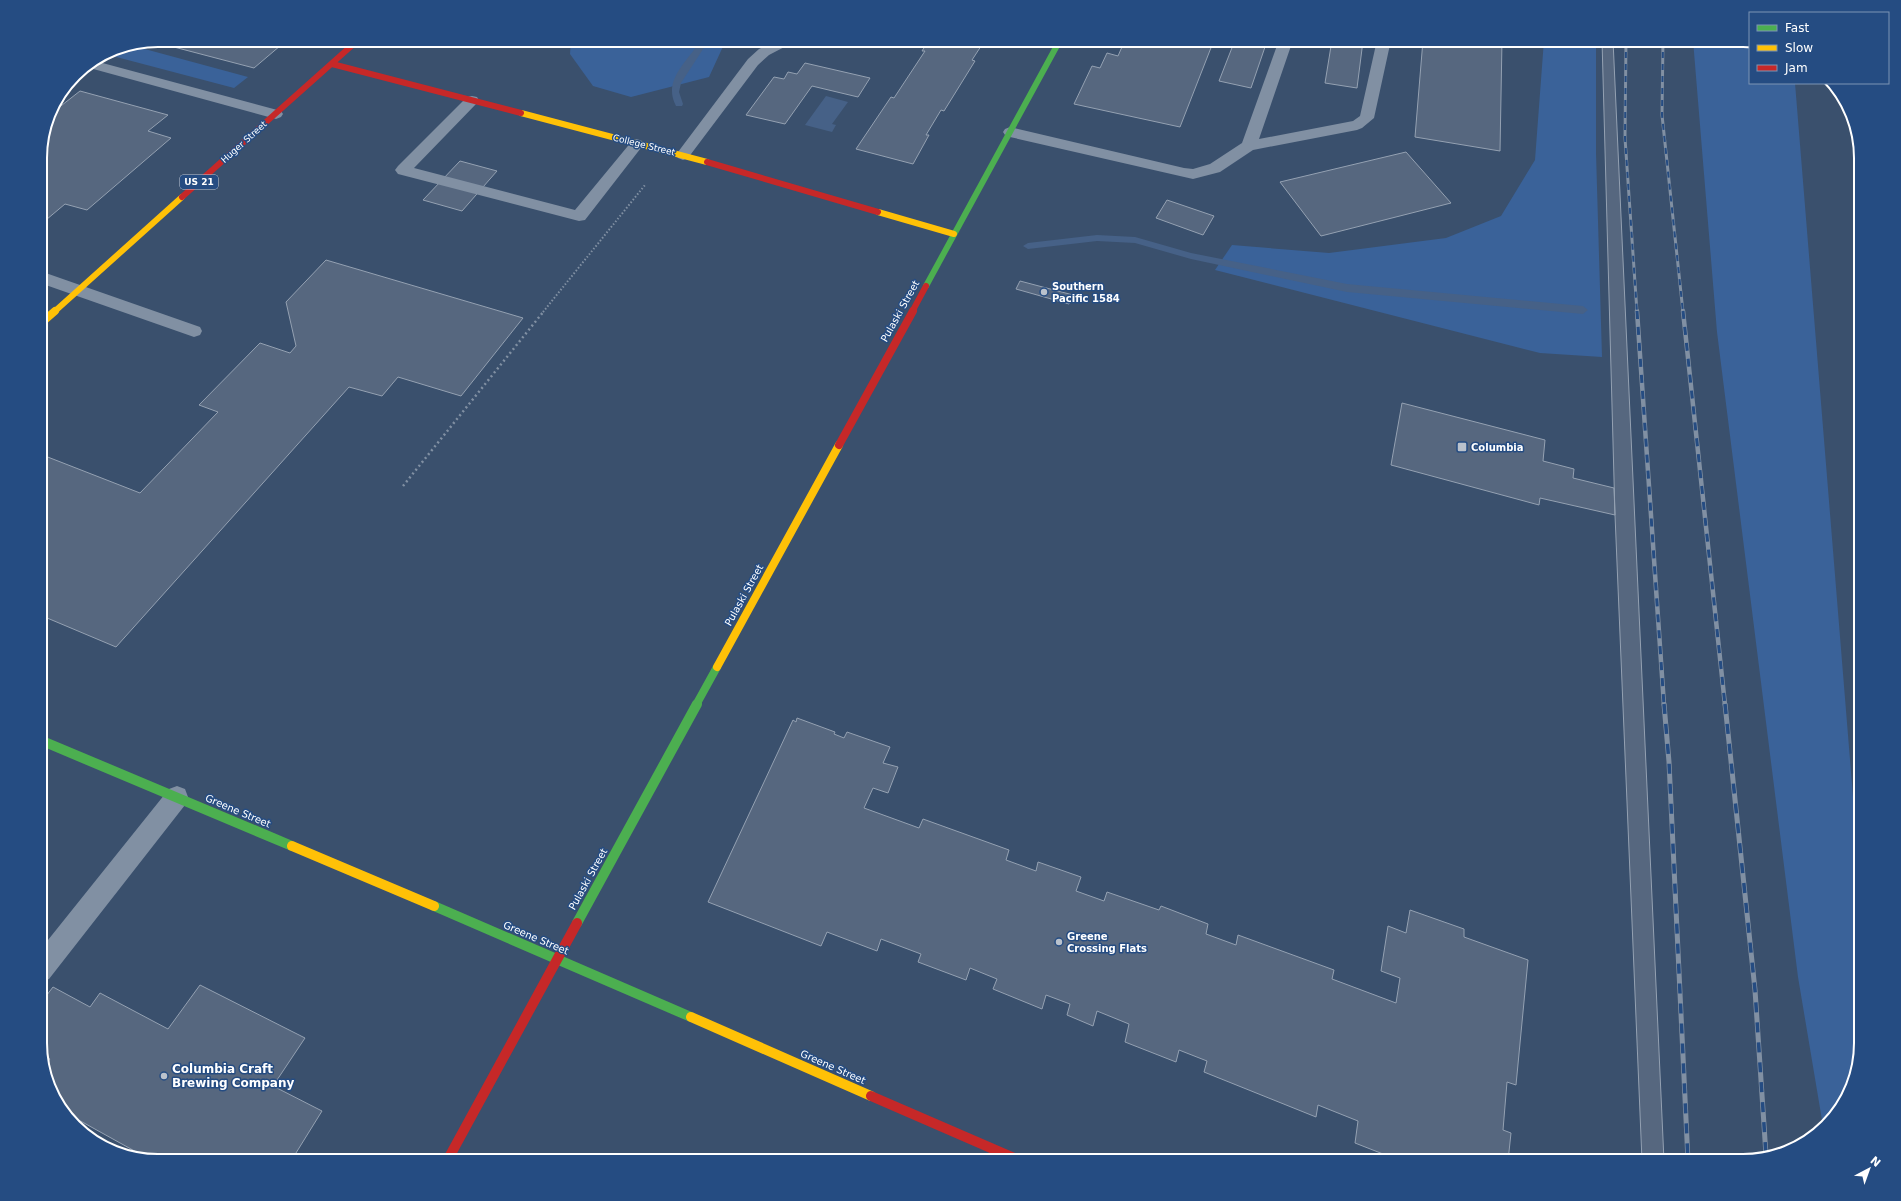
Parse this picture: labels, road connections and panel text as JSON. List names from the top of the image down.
{
  "streets": {
    "street": [
      "Huger Street",
      "College Street",
      "US 21",
      "Pulaski Street",
      "Greene Street"
    ]
  },
  "crossings": [
    ["Huger Street", "College Street"],
    ["College Street", "Pulaski Street"],
    ["Pulaski Street", "Greene Street"]
  ],
  "places": {
    "other": ["Southern Pacific 1584", "Greene Crossing Flats", "Columbia Craft Brewing Company"],
    "transit": ["Columbia"]
  },
  "legend": ["Fast", "Slow", "Jam"],
  "north": "top right"
}
